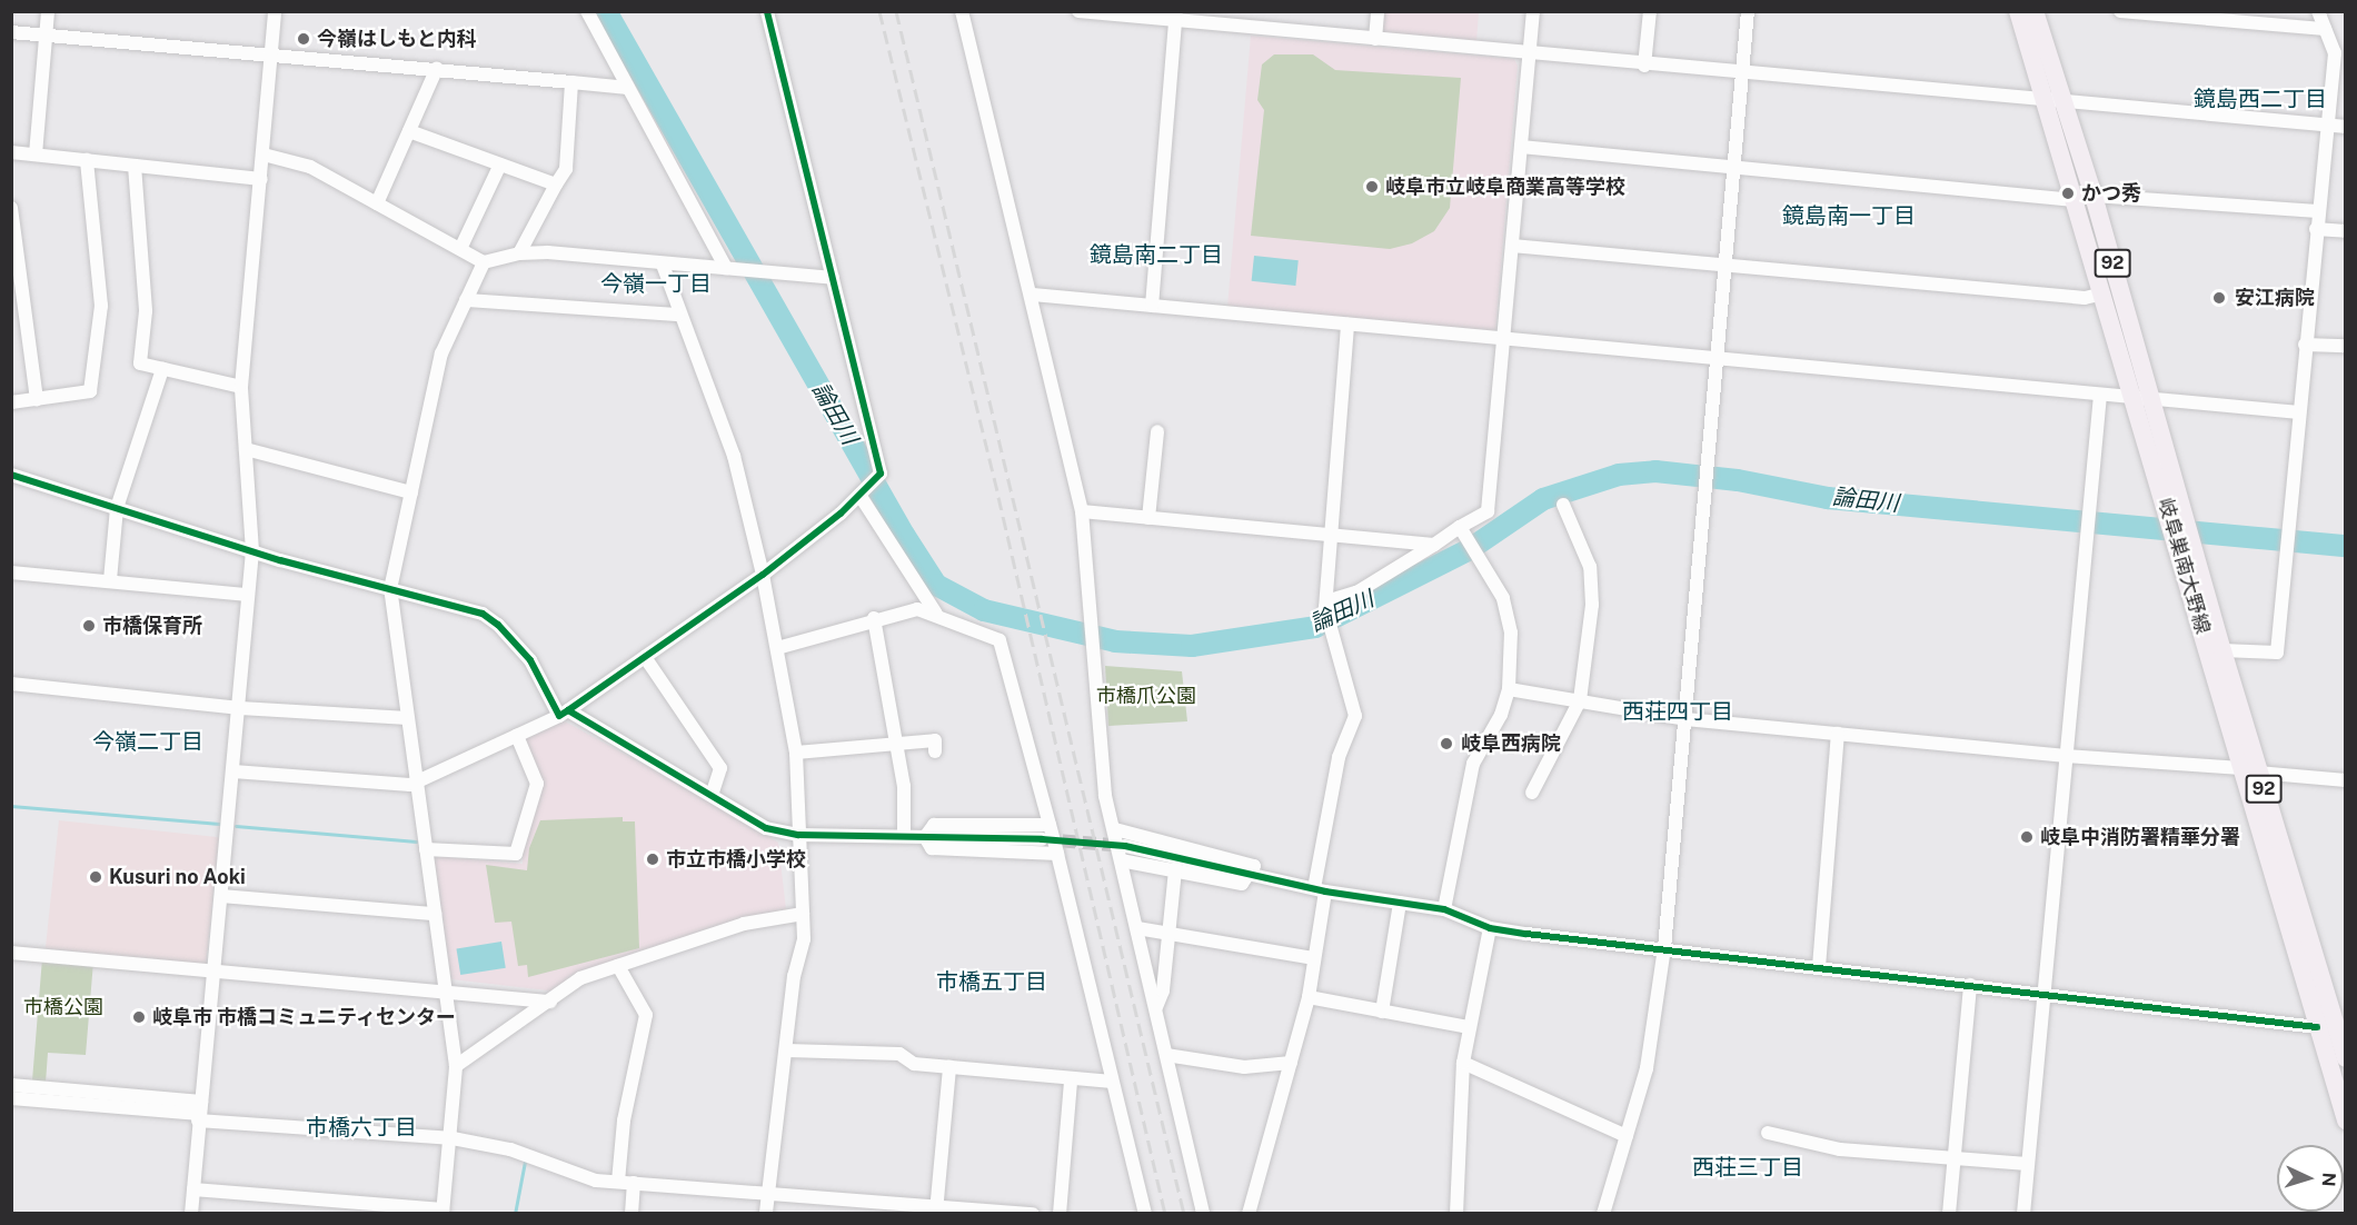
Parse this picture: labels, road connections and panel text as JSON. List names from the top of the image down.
{
  "streets": {
    "main road": ["92", "岐阜巣南大野線"]
  },
  "districts": [
    "鏡島西二丁目",
    "鏡島南一丁目",
    "鏡島南二丁目",
    "今嶺一丁目",
    "西荘四丁目",
    "今嶺二丁目",
    "市橋五丁目",
    "市橋六丁目",
    "西荘三丁目"
  ],
  "water": ["論田川"],
  "parks": ["市橋爪公園", "市橋公園"],
  "places": [
    "今嶺はしもと内科",
    "岐阜市立岐阜商業高等学校",
    "かつ秀",
    "安江病院",
    "市橋保育所",
    "岐阜西病院",
    "岐阜中消防署精華分署",
    "市立市橋小学校",
    "Kusuri no Aoki",
    "岐阜市 市橋コミュニティセンター"
  ],
  "north": "right"
}
